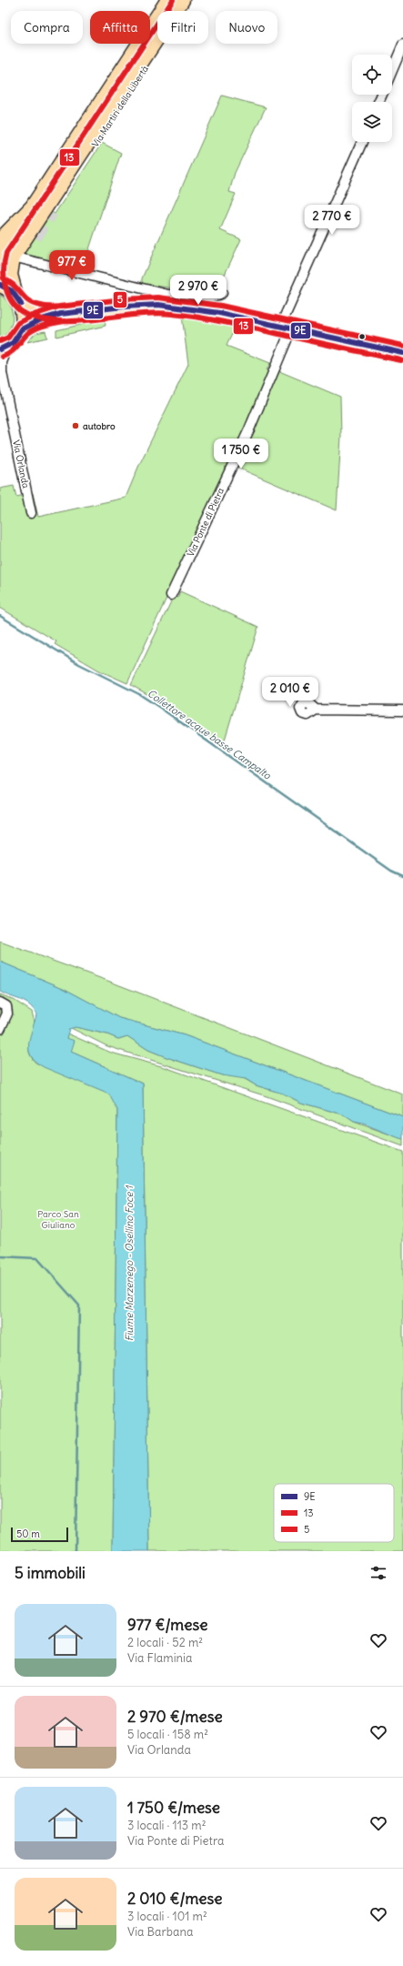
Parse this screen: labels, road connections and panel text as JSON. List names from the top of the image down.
{
  "streets": {
    "main road": ["Via Martiri della Libertà"],
    "street": ["Via Orlanda", "Via Ponte di Pietra"]
  },
  "water": ["Collettore acque basse Campalto", "Fiume Marzenego - Osellino Foce 1"],
  "parks": ["Parco San Giuliano"],
  "places": ["autobro"],
  "lines": ["transit line 13", "transit line 5", "transit line 9E"],
  "legend": ["9E", "13", "5"],
  "scale_bar": "50 m",
  "page": {
    "chip": [
      "Compra",
      "Affitta",
      "Filtri",
      "Nuovo"
    ],
    "price": [
      "2 770 €",
      "977 €",
      "2 970 €",
      "1 750 €",
      "2 010 €"
    ],
    "scale": "50 m",
    "heading": "5 immobili",
    "list": [
      {
        "name": "977 €/mese",
        "note": "2 locali · 52 m² · Via Flaminia"
      },
      {
        "name": "2 970 €/mese",
        "note": "5 locali · 158 m² · Via Orlanda"
      },
      {
        "name": "1 750 €/mese",
        "note": "3 locali · 113 m² · Via Ponte di Pietra"
      },
      {
        "name": "2 010 €/mese",
        "note": "3 locali · 101 m² · Via Barbana"
      }
    ]
  }
}
